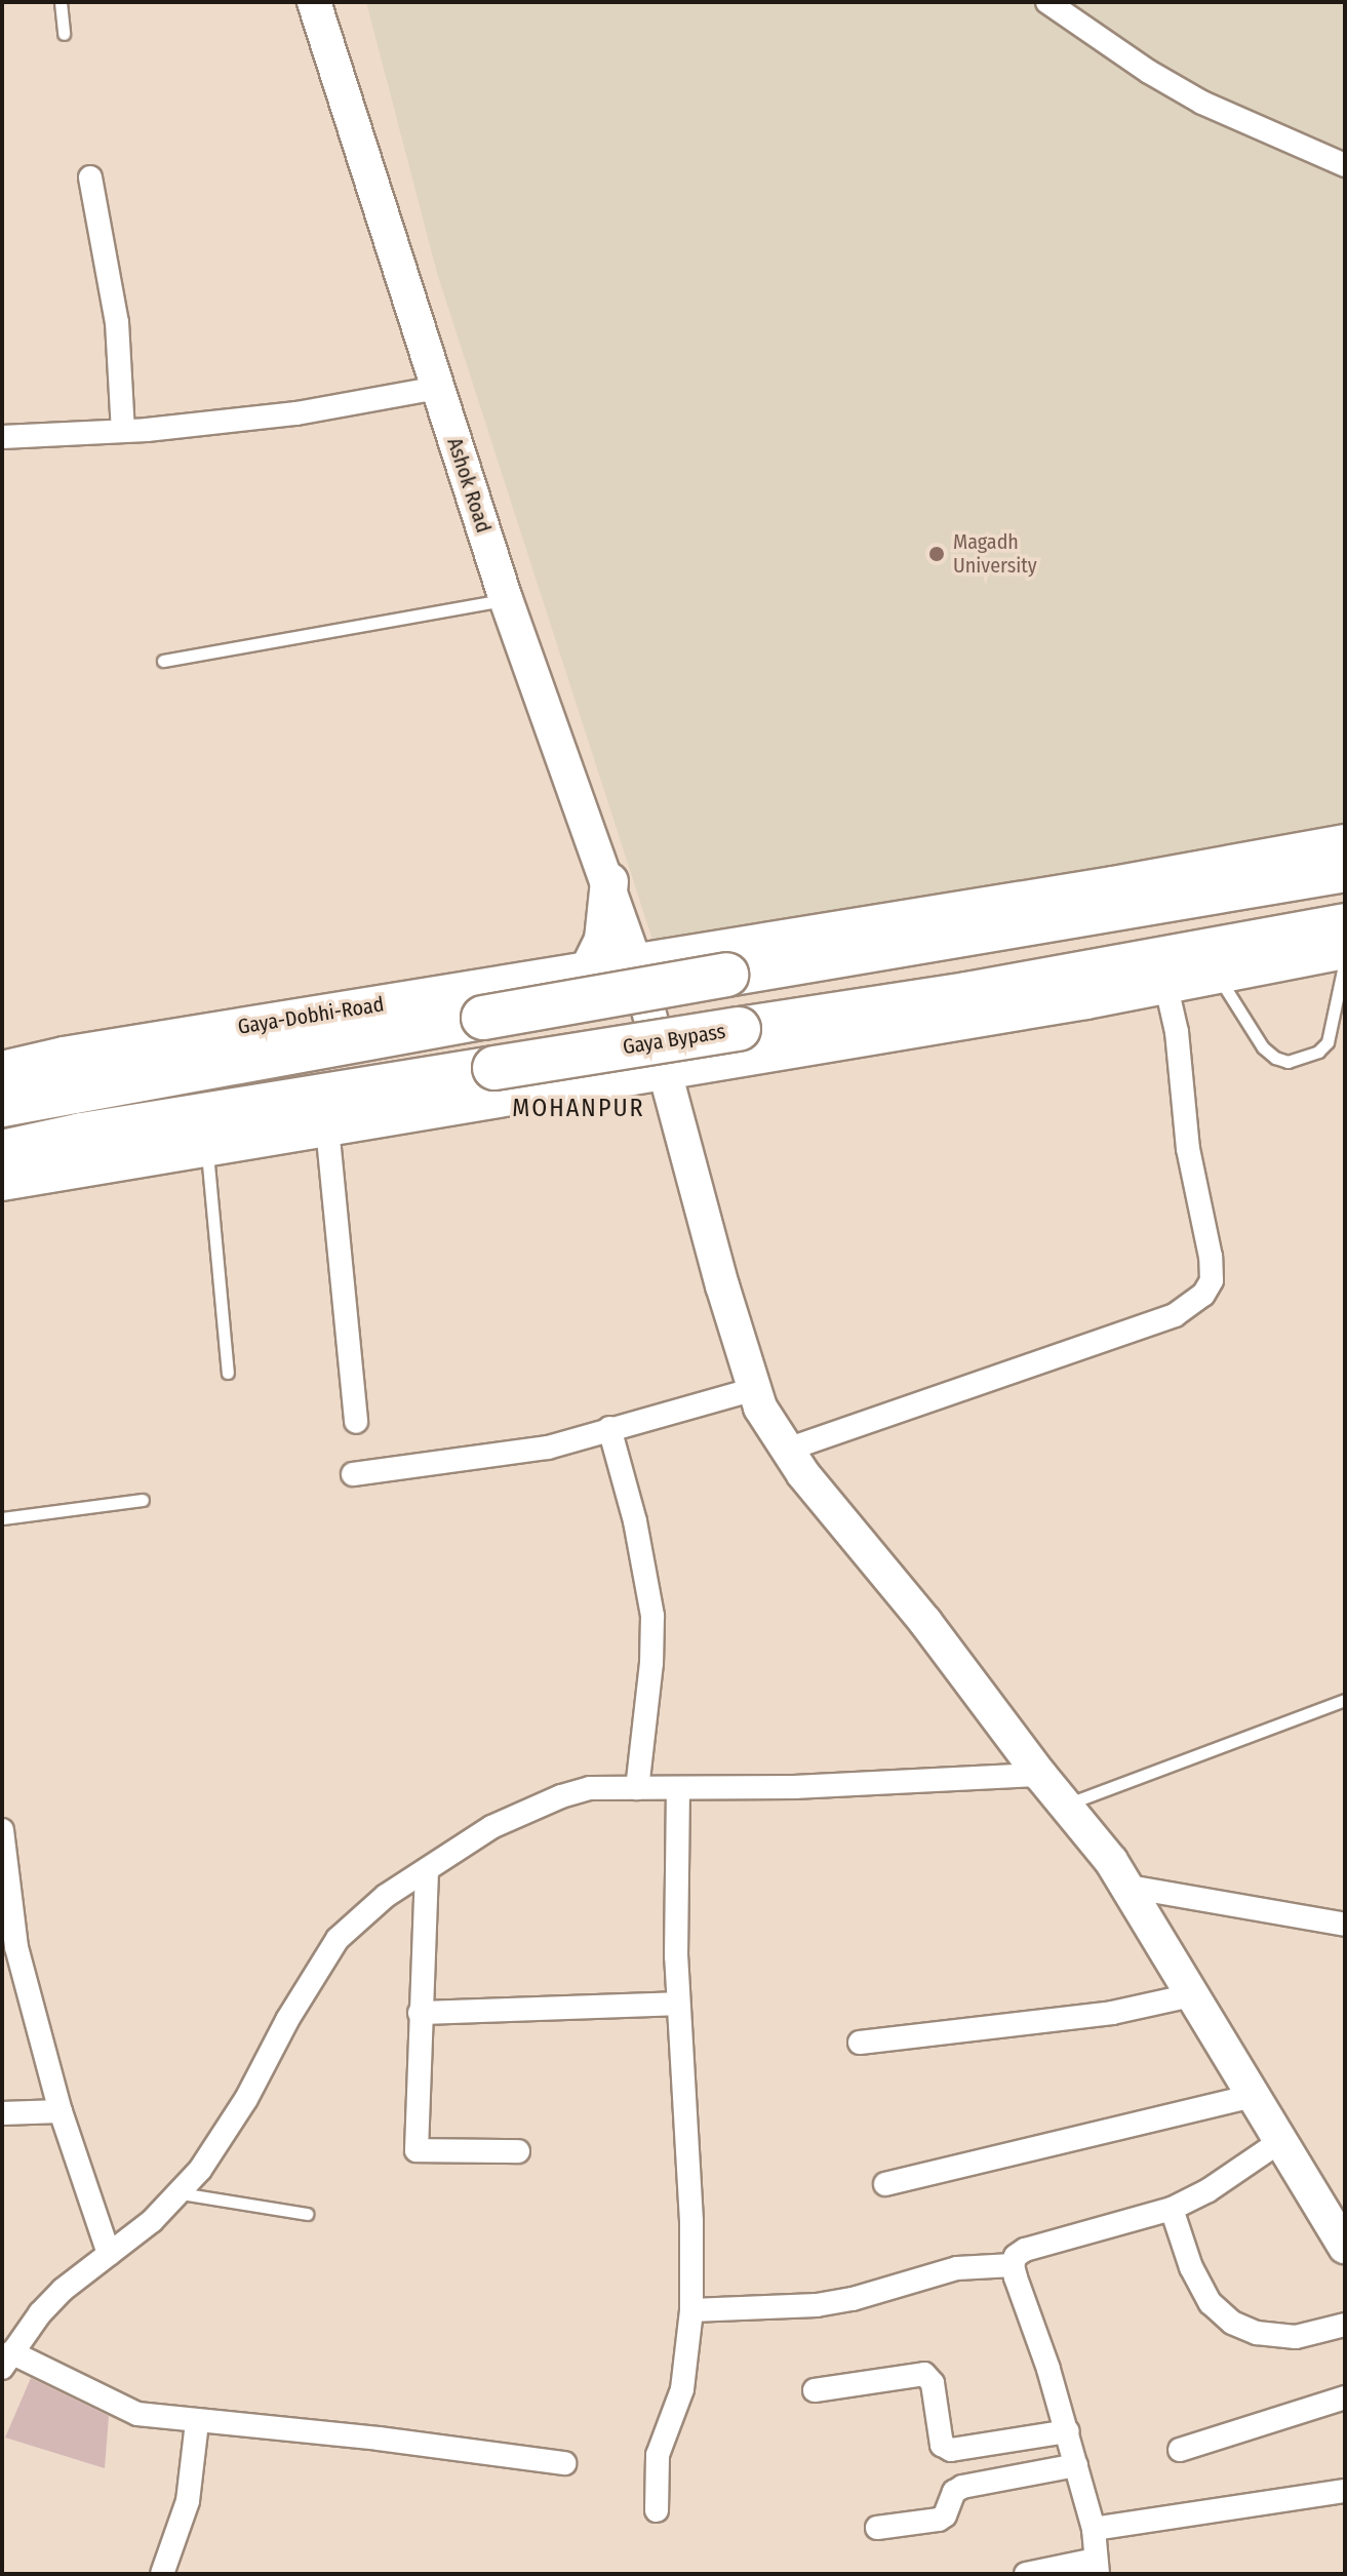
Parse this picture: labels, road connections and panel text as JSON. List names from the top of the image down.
{
  "streets": {
    "highway": ["Gaya Bypass"],
    "main road": ["Gaya-Dobhi-Road"],
    "street": ["Ashok Road"]
  },
  "crossings": [
    ["Ashok Road", "Gaya-Dobhi-Road"]
  ],
  "districts": ["MOHANPUR"],
  "places": ["Magadh University"]
}
